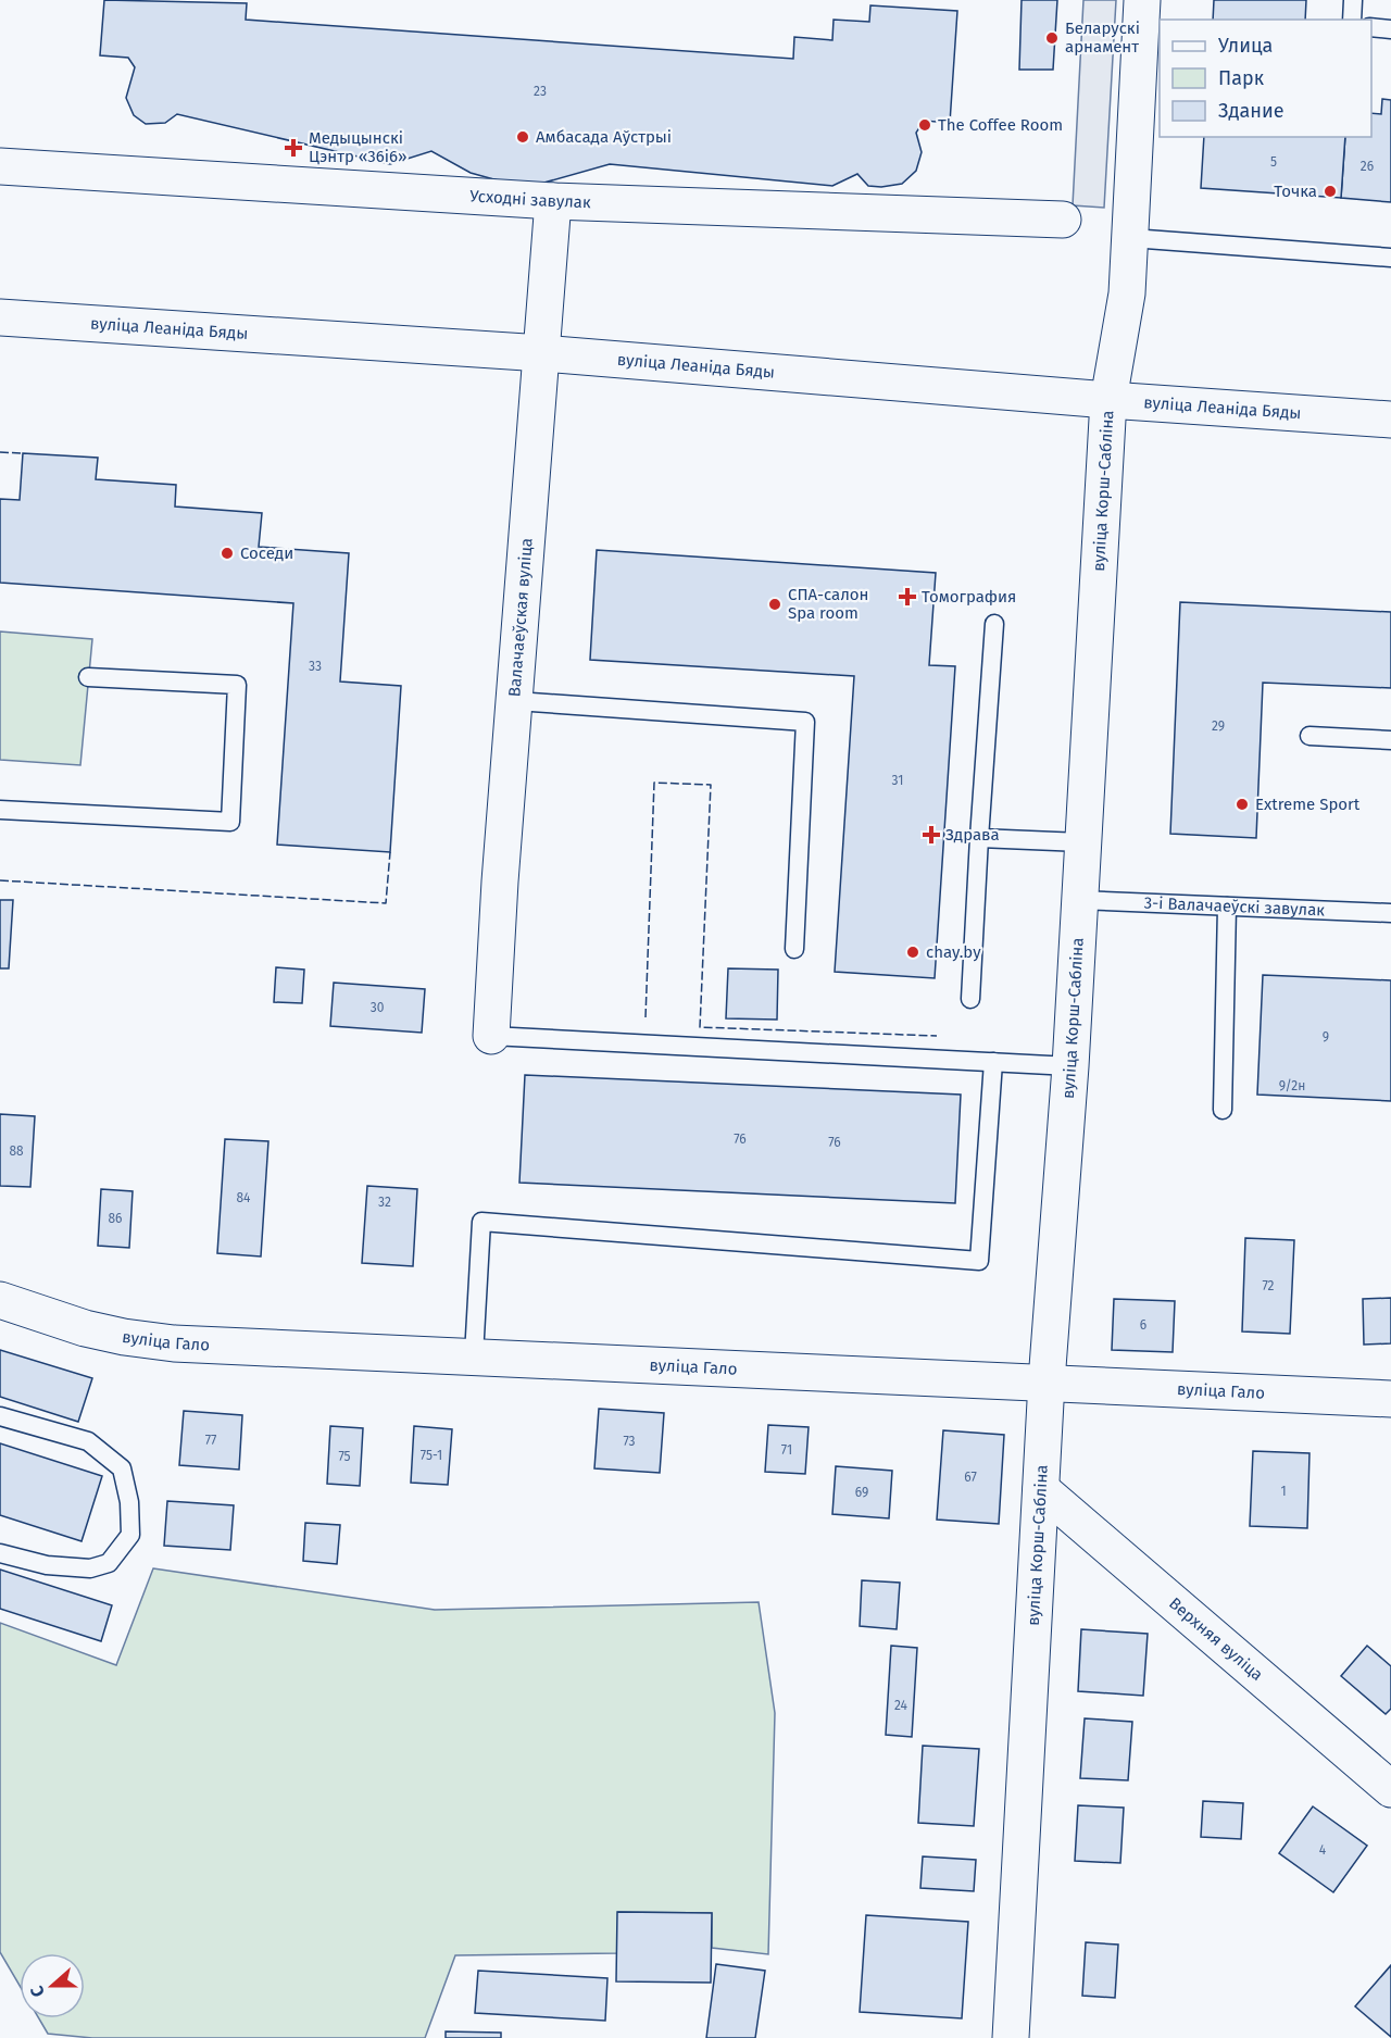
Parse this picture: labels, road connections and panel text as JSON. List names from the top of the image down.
{
  "streets": {
    "street": [
      "Усходні завулак",
      "вуліца Леаніда Бяды",
      "вуліца Корш-Сабліна",
      "Валачаеўская вуліца",
      "вуліца Гало",
      "Верхняя вуліца"
    ],
    "lane": ["3-і Валачаеўскі завулак"]
  },
  "crossings": [
    ["Усходні завулак", "Валачаеўская вуліца"],
    ["вуліца Леаніда Бяды", "вуліца Корш-Сабліна"],
    ["вуліца Леаніда Бяды", "Валачаеўская вуліца"],
    ["вуліца Корш-Сабліна", "3-і Валачаеўскі завулак"],
    ["вуліца Корш-Сабліна", "вуліца Гало"],
    ["вуліца Корш-Сабліна", "Верхняя вуліца"]
  ],
  "places": {
    "other": [
      "Беларускі арнамент",
      "The Coffee Room",
      "Амбасада Аўстрыі",
      "Точка",
      "Соседи",
      "СПА-салон Spa room",
      "Extreme Sport",
      "chay.by"
    ],
    "health": ["Медыцынскі Цэнтр «36і6»", "Томография", "Здрава"]
  },
  "house_numbers": [
    "23",
    "5",
    "26",
    "33",
    "29",
    "31",
    "30",
    "9",
    "9/2н",
    "76",
    "76",
    "88",
    "84",
    "32",
    "86",
    "72",
    "6",
    "77",
    "73",
    "71",
    "75-1",
    "75",
    "67",
    "1",
    "69",
    "24",
    "4"
  ],
  "legend": ["Улица", "Парк", "Здание"],
  "north": "left"
}
